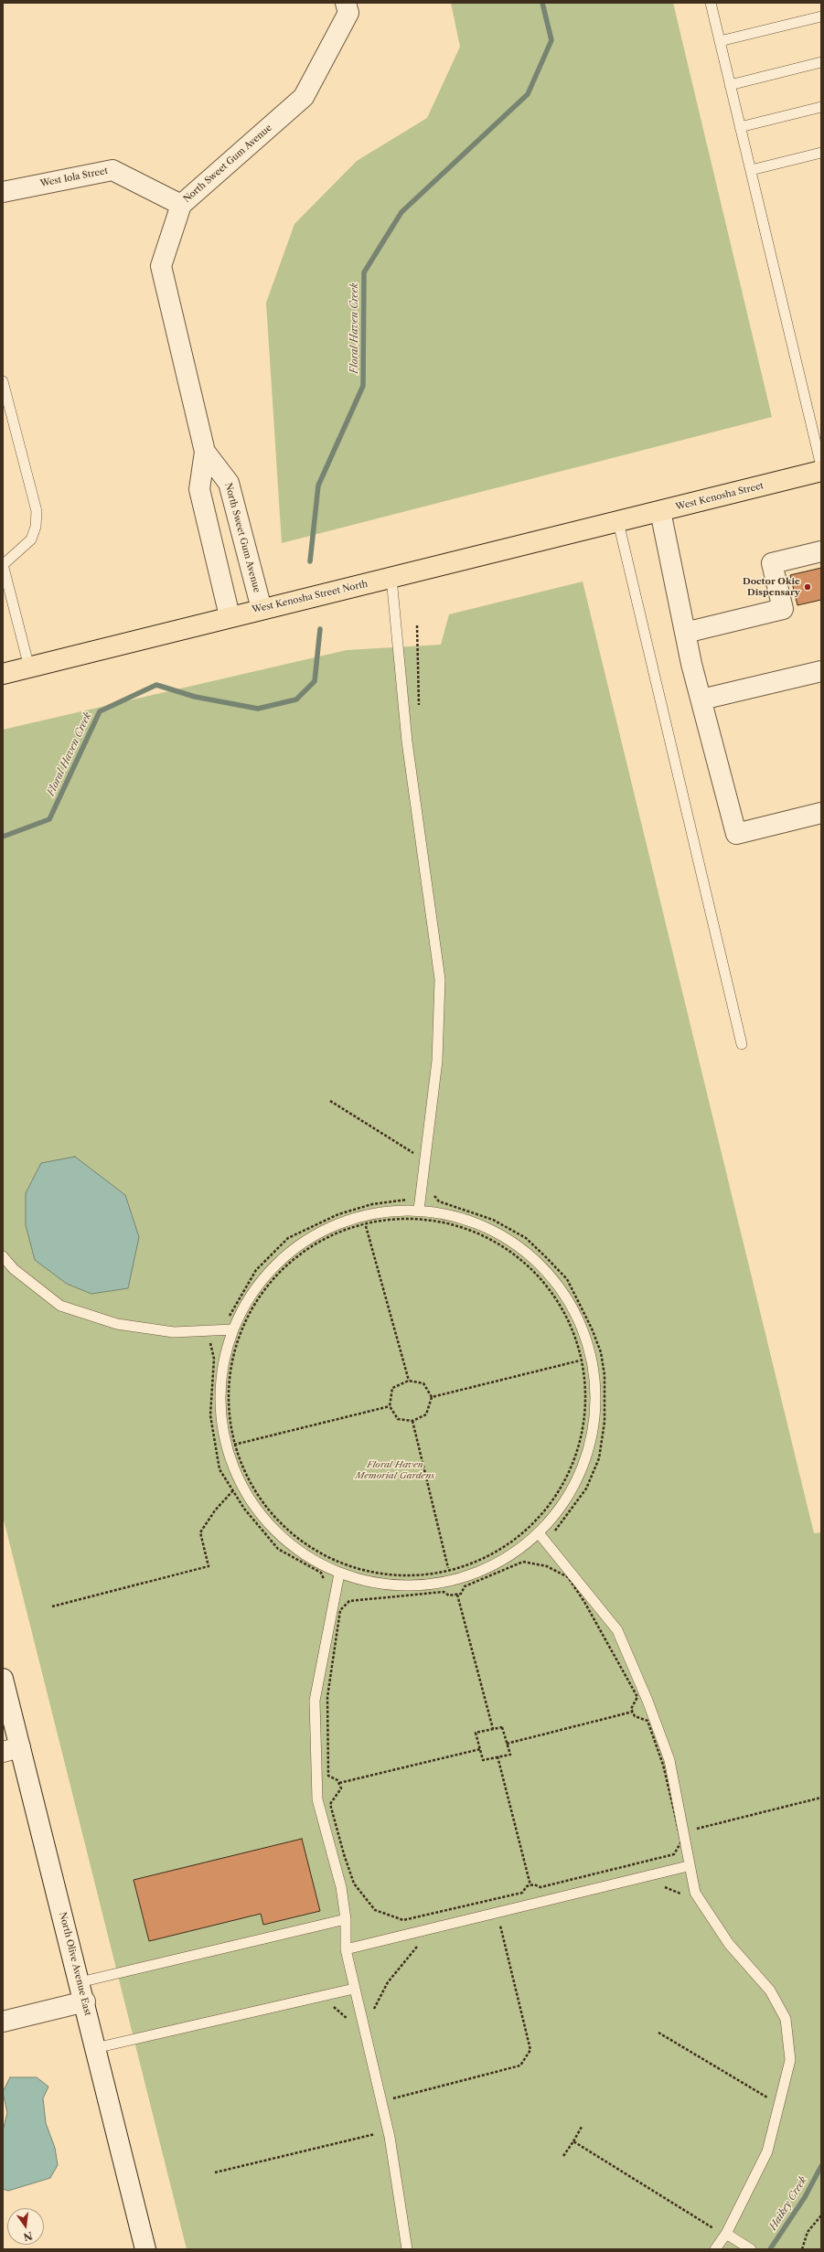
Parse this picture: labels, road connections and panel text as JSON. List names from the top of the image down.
{
  "streets": {
    "main road": ["West Kenosha Street", "West Kenosha Street North"],
    "street": ["North Sweet Gum Avenue", "West Iola Street", "North Olive Avenue East"]
  },
  "crossings": [
    ["North Sweet Gum Avenue", "West Iola Street"],
    ["North Sweet Gum Avenue", "West Kenosha Street North"],
    ["West Kenosha Street", "West Kenosha Street North"]
  ],
  "water": ["Floral Haven Creek", "Haikey Creek"],
  "parks": ["Floral Haven Memorial Gardens"],
  "places": ["Doctor Okie Dispensary"],
  "north": "bottom"
}
